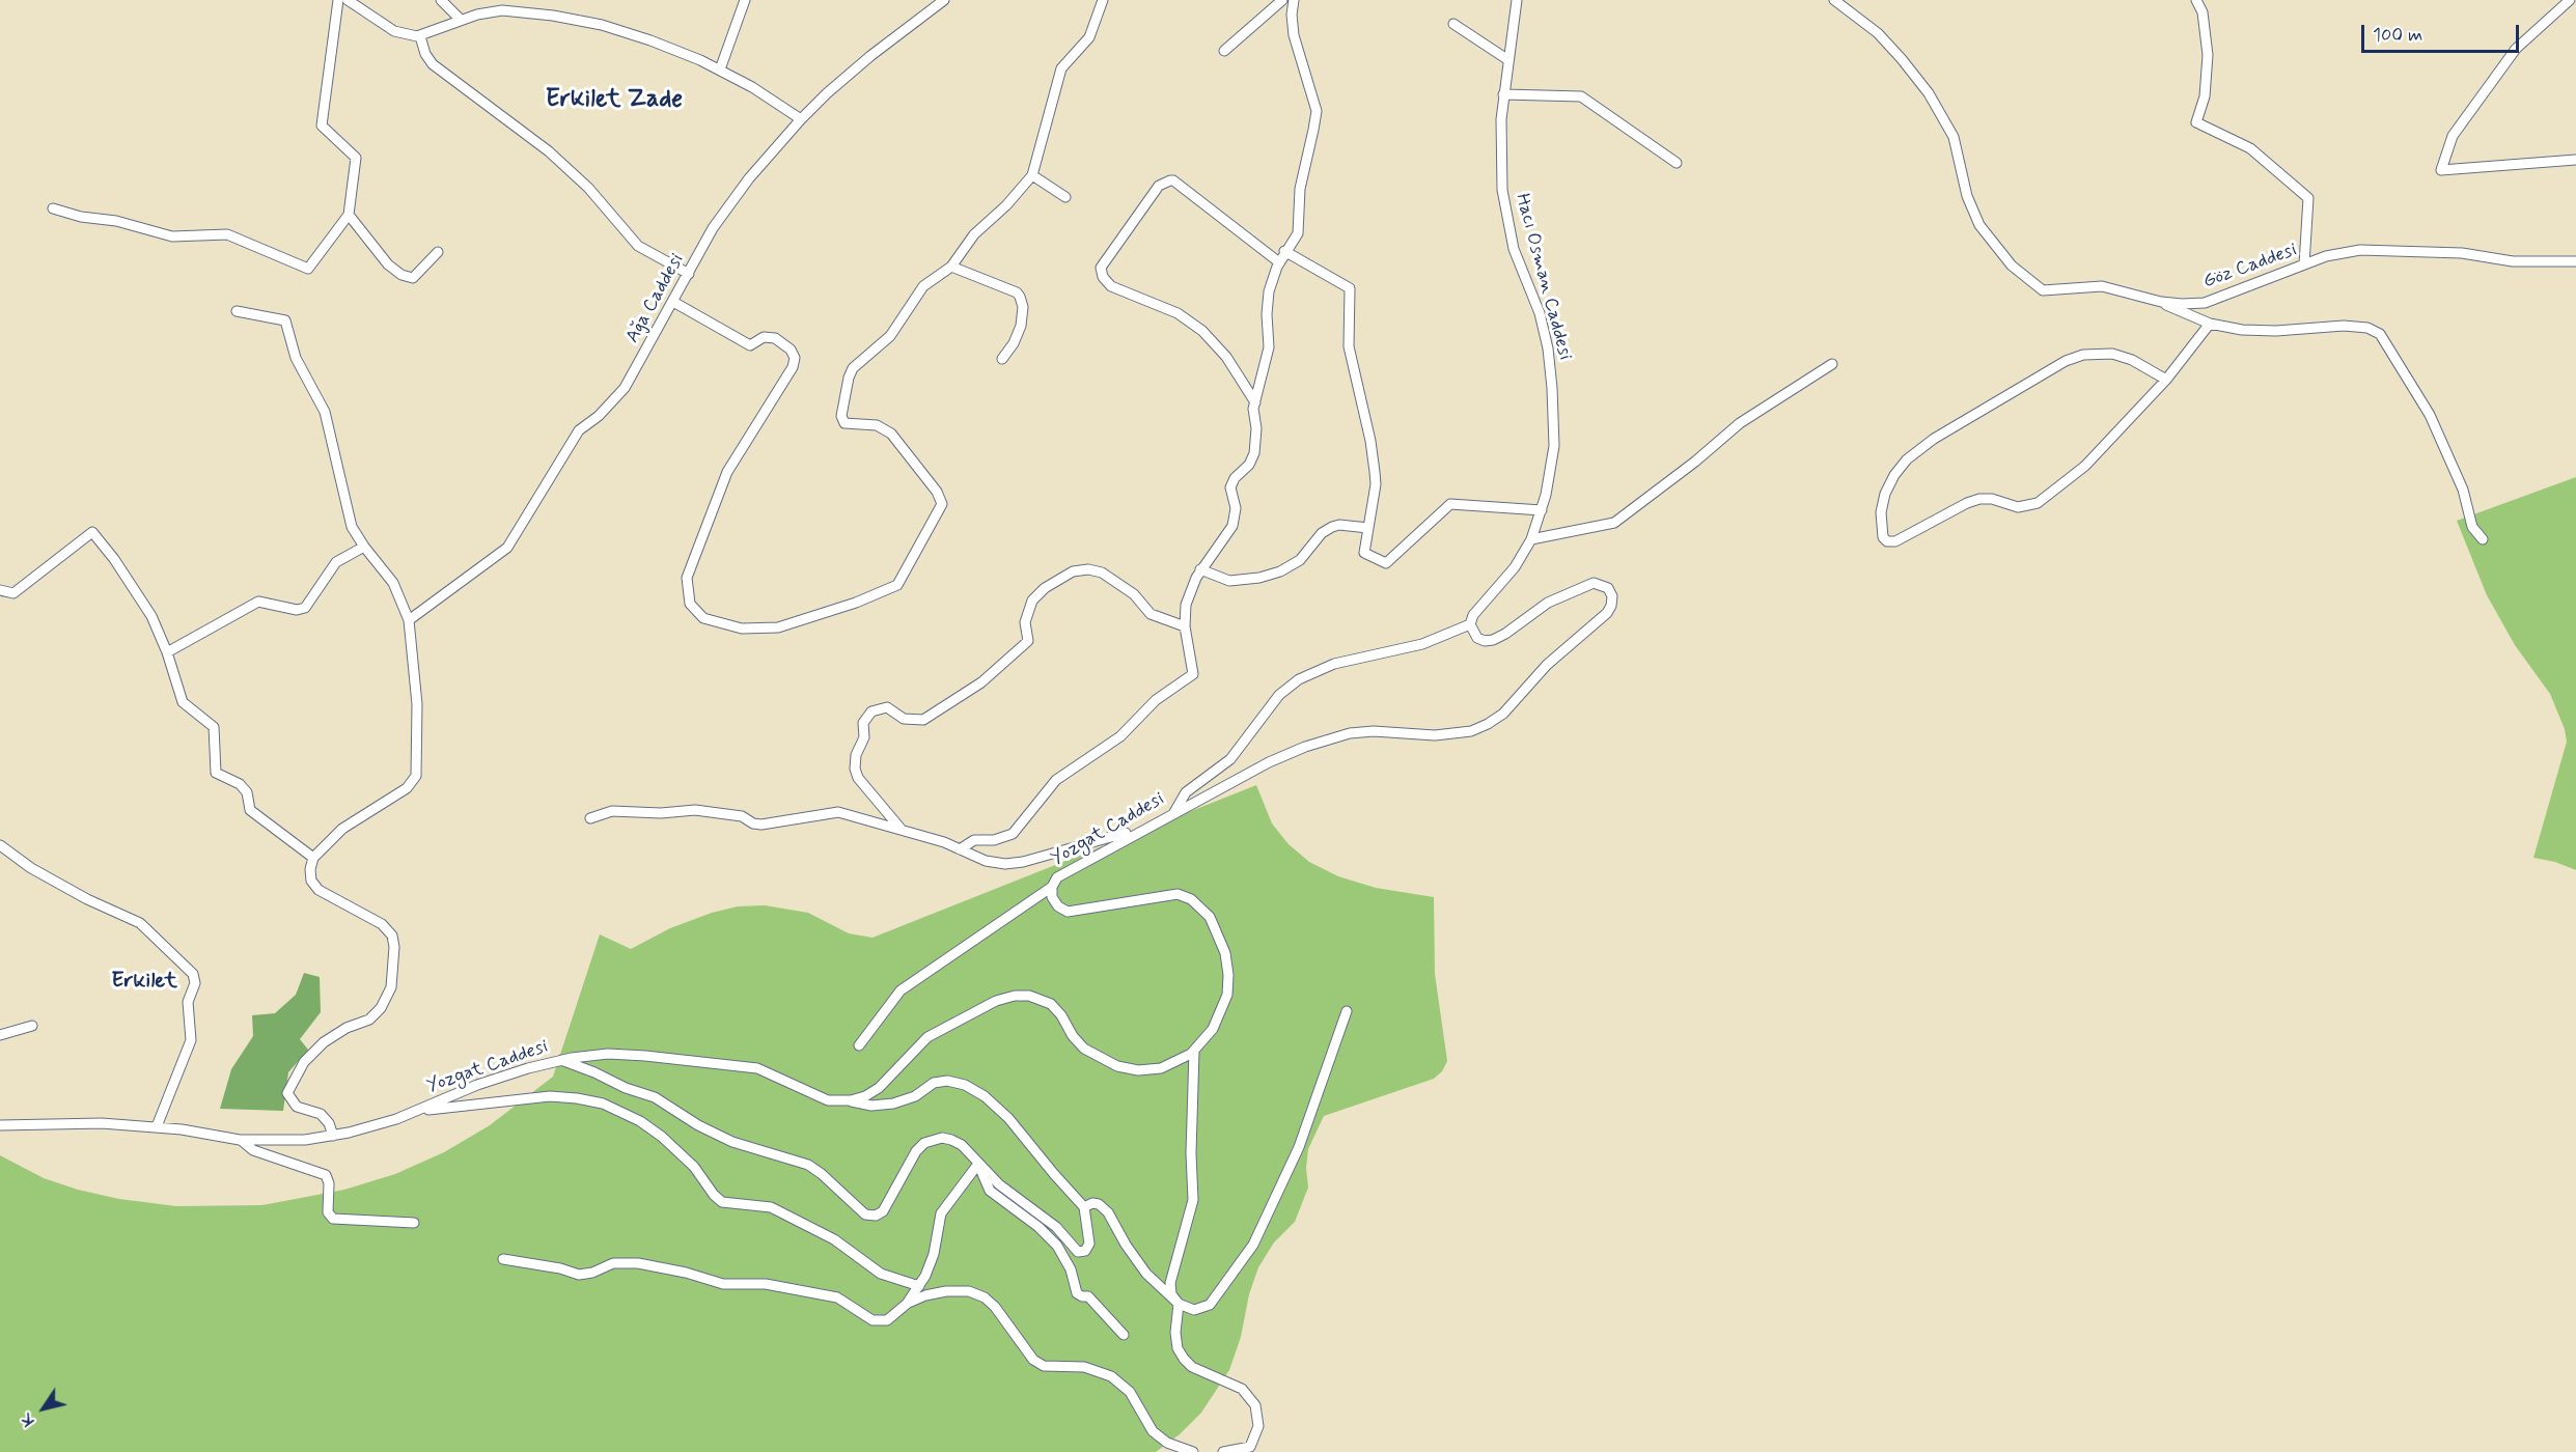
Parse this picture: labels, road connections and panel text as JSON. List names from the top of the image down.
{
  "streets": {
    "street": [
      "Göz Caddesi",
      "Hacı Osman Caddesi",
      "Ağa Caddesi",
      "Yozgat Caddesi"
    ]
  },
  "crossings": [
    ["Hacı Osman Caddesi", "Yozgat Caddesi"]
  ],
  "districts": ["Erkilet Zade", "Erkilet"],
  "scale_bar": "100 m",
  "north": "bottom left"
}
